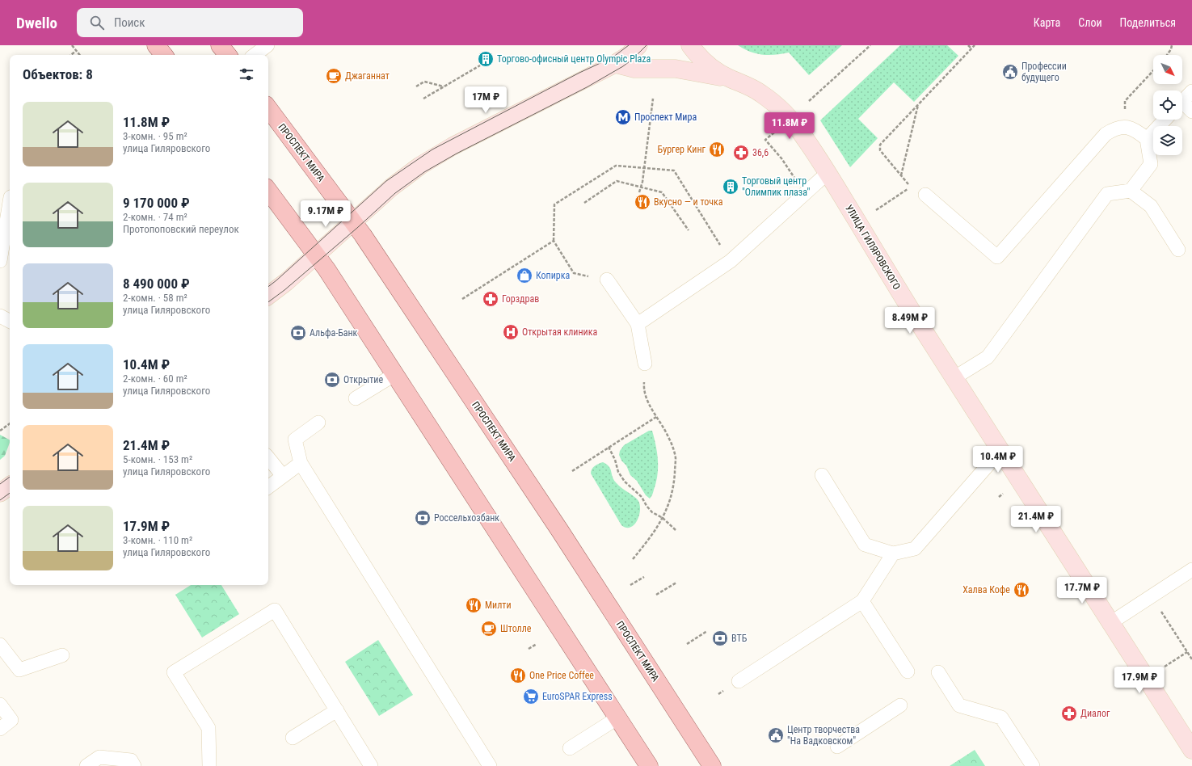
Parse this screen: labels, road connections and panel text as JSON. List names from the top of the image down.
{
  "streets": {
    "main road": ["ПРОСПЕКТ МИРА"],
    "street": ["УЛИЦА ГИЛЯРОВСКОГО"]
  },
  "places": {
    "building": ["Торгово-офисный центр Olympic Plaza", "Торговый центр \"Олимпик плаза\""],
    "public building": ["Профессии будущего", "Центр творчества \"На Вадковском\""],
    "cafe": ["Джаганнат", "Штолле"],
    "metro station": ["Проспект Мира"],
    "restaurant": [
      "Бургер Кинг",
      "Вкусно — и точка",
      "Халва Кофе",
      "Милти",
      "One Price Coffee"
    ],
    "pharmacy": ["36,6", "Горздрав", "Диалог"],
    "shop": ["Копирка"],
    "hospital": ["Открытая клиника"],
    "bank": [
      "Альфа-Банк",
      "Открытие",
      "Россельхозбанк",
      "ВТБ"
    ],
    "supermarket": ["EuroSPAR Express"]
  },
  "north": "bottom right",
  "page": {
    "header": "Dwello",
    "search": "Поиск",
    "nav": ["Карта", "Слои", "Поделиться"],
    "heading": "Объектов: 8",
    "price": [
      "17M ₽",
      "11.8M ₽",
      "9.17M ₽",
      "8.49M ₽",
      "10.4M ₽",
      "21.4M ₽",
      "17.7M ₽",
      "17.9M ₽"
    ],
    "list": [
      {
        "name": "11.8M ₽",
        "note": "3-комн. · 95 m² · улица Гиляровского"
      },
      {
        "name": "9 170 000 ₽",
        "note": "2-комн. · 74 m² · Протопоповский переулок"
      },
      {
        "name": "8 490 000 ₽",
        "note": "2-комн. · 58 m² · улица Гиляровского"
      },
      {
        "name": "10.4M ₽",
        "note": "2-комн. · 60 m² · улица Гиляровского"
      },
      {
        "name": "21.4M ₽",
        "note": "5-комн. · 153 m² · улица Гиляровского"
      },
      {
        "name": "17.9M ₽",
        "note": "3-комн. · 110 m² · улица Гиляровского"
      }
    ]
  }
}
